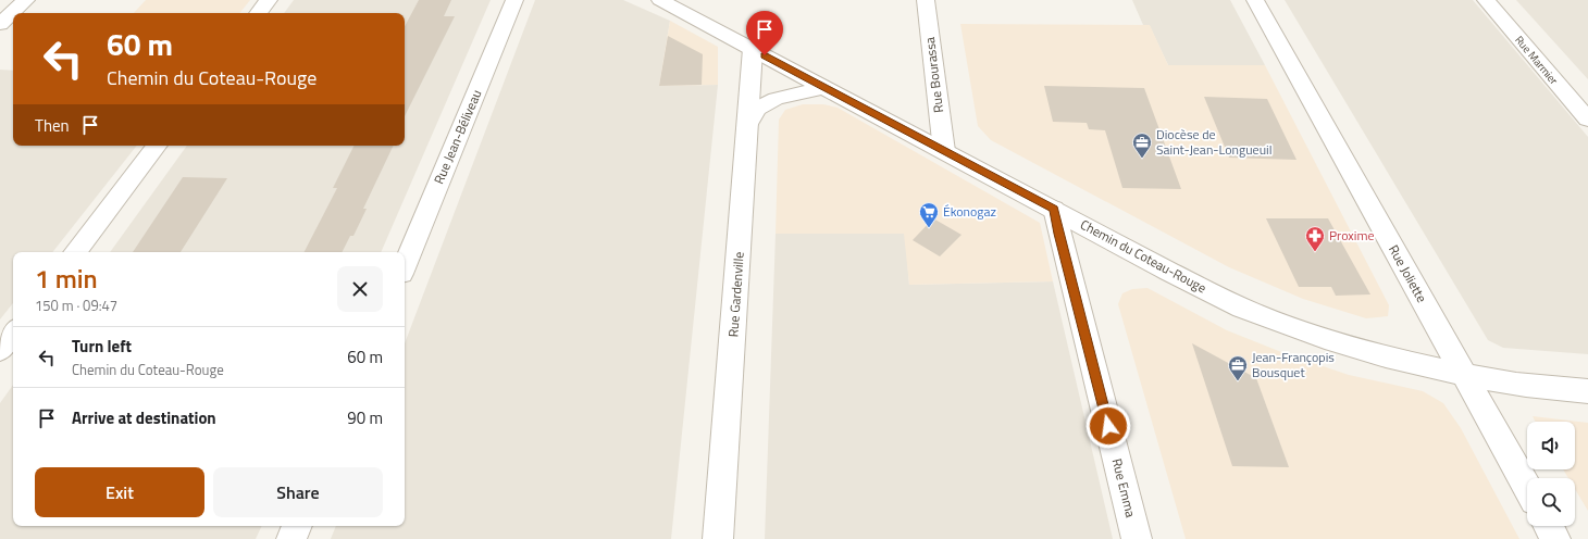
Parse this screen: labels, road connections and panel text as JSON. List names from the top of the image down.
{
  "streets": {
    "street": [
      "Rue Marmier",
      "Rue Bourassa",
      "Rue Jean-Béliveau",
      "Chemin du Coteau-Rouge",
      "Rue Joliette",
      "Rue Gardenville",
      "Rue Emma"
    ]
  },
  "crossings": [
    ["Rue Bourassa", "Chemin du Coteau-Rouge"],
    ["Chemin du Coteau-Rouge", "Rue Joliette"],
    ["Chemin du Coteau-Rouge", "Rue Gardenville"],
    ["Chemin du Coteau-Rouge", "Rue Emma"]
  ],
  "places": {
    "office": ["Diocèse de Saint-Jean-Longueuil", "Jean-Françopis Bousquet"],
    "supermarket": ["Ékonogaz"],
    "pharmacy": ["Proxime"]
  },
  "page": {
    "turn": ["60 m", "Chemin du Coteau-Rouge"],
    "then": "Then",
    "heading": ["1 min", "150 m · 09:47"],
    "list": [
      {
        "name": "Turn left",
        "note": "Chemin du Coteau-Rouge",
        "value": "60 m"
      },
      {
        "name": "Arrive at destination",
        "value": "90 m"
      }
    ],
    "buttons": ["Exit", "Share"]
  }
}
